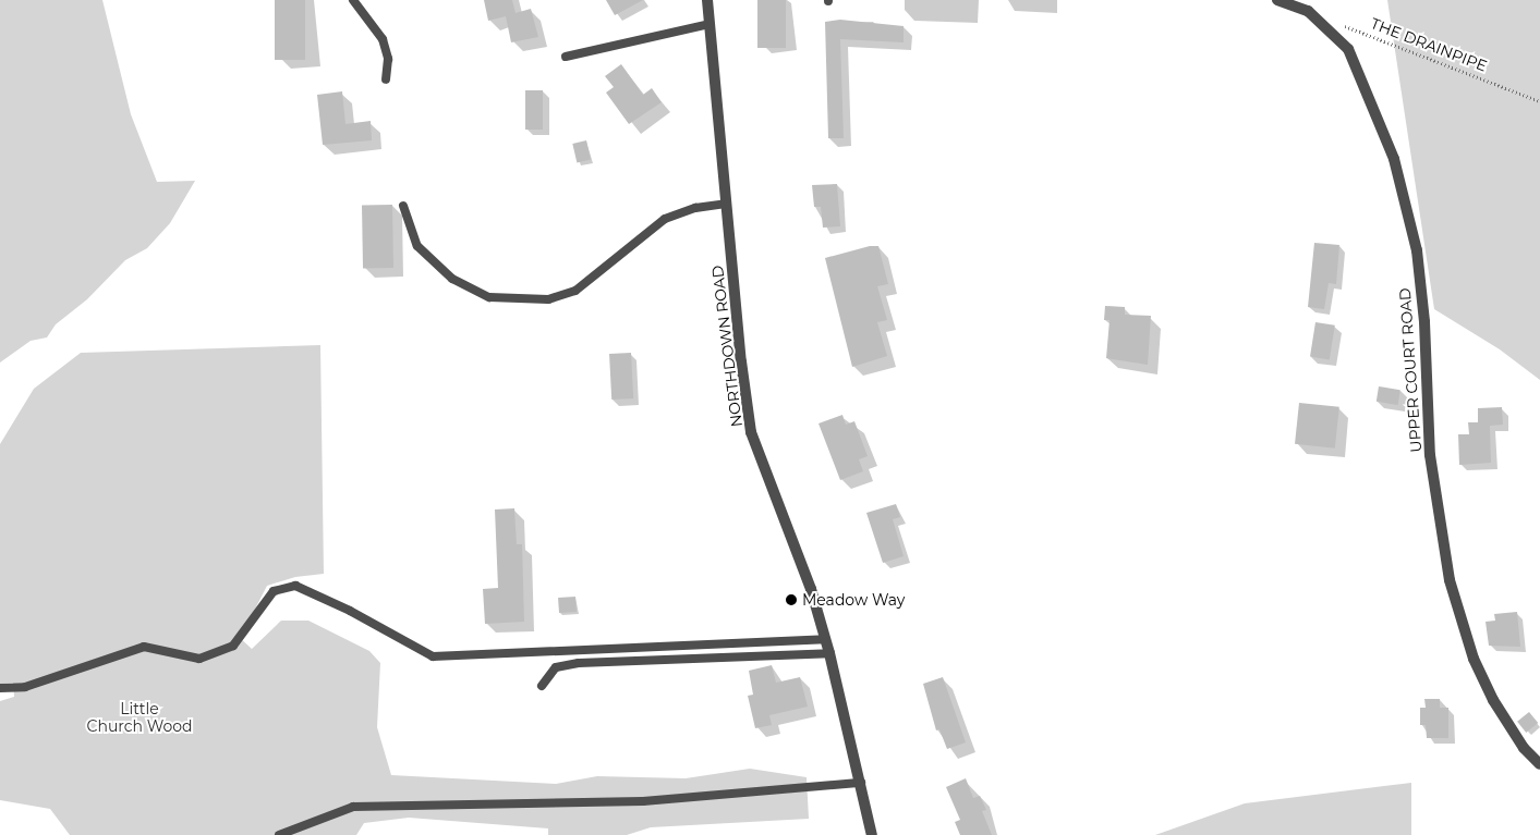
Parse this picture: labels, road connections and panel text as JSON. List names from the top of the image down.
{
  "streets": {
    "street": ["NORTHDOWN ROAD", "UPPER COURT ROAD"],
    "path": ["THE DRAINPIPE"]
  },
  "parks": ["Little Church Wood"],
  "places": ["Meadow Way"]
}
